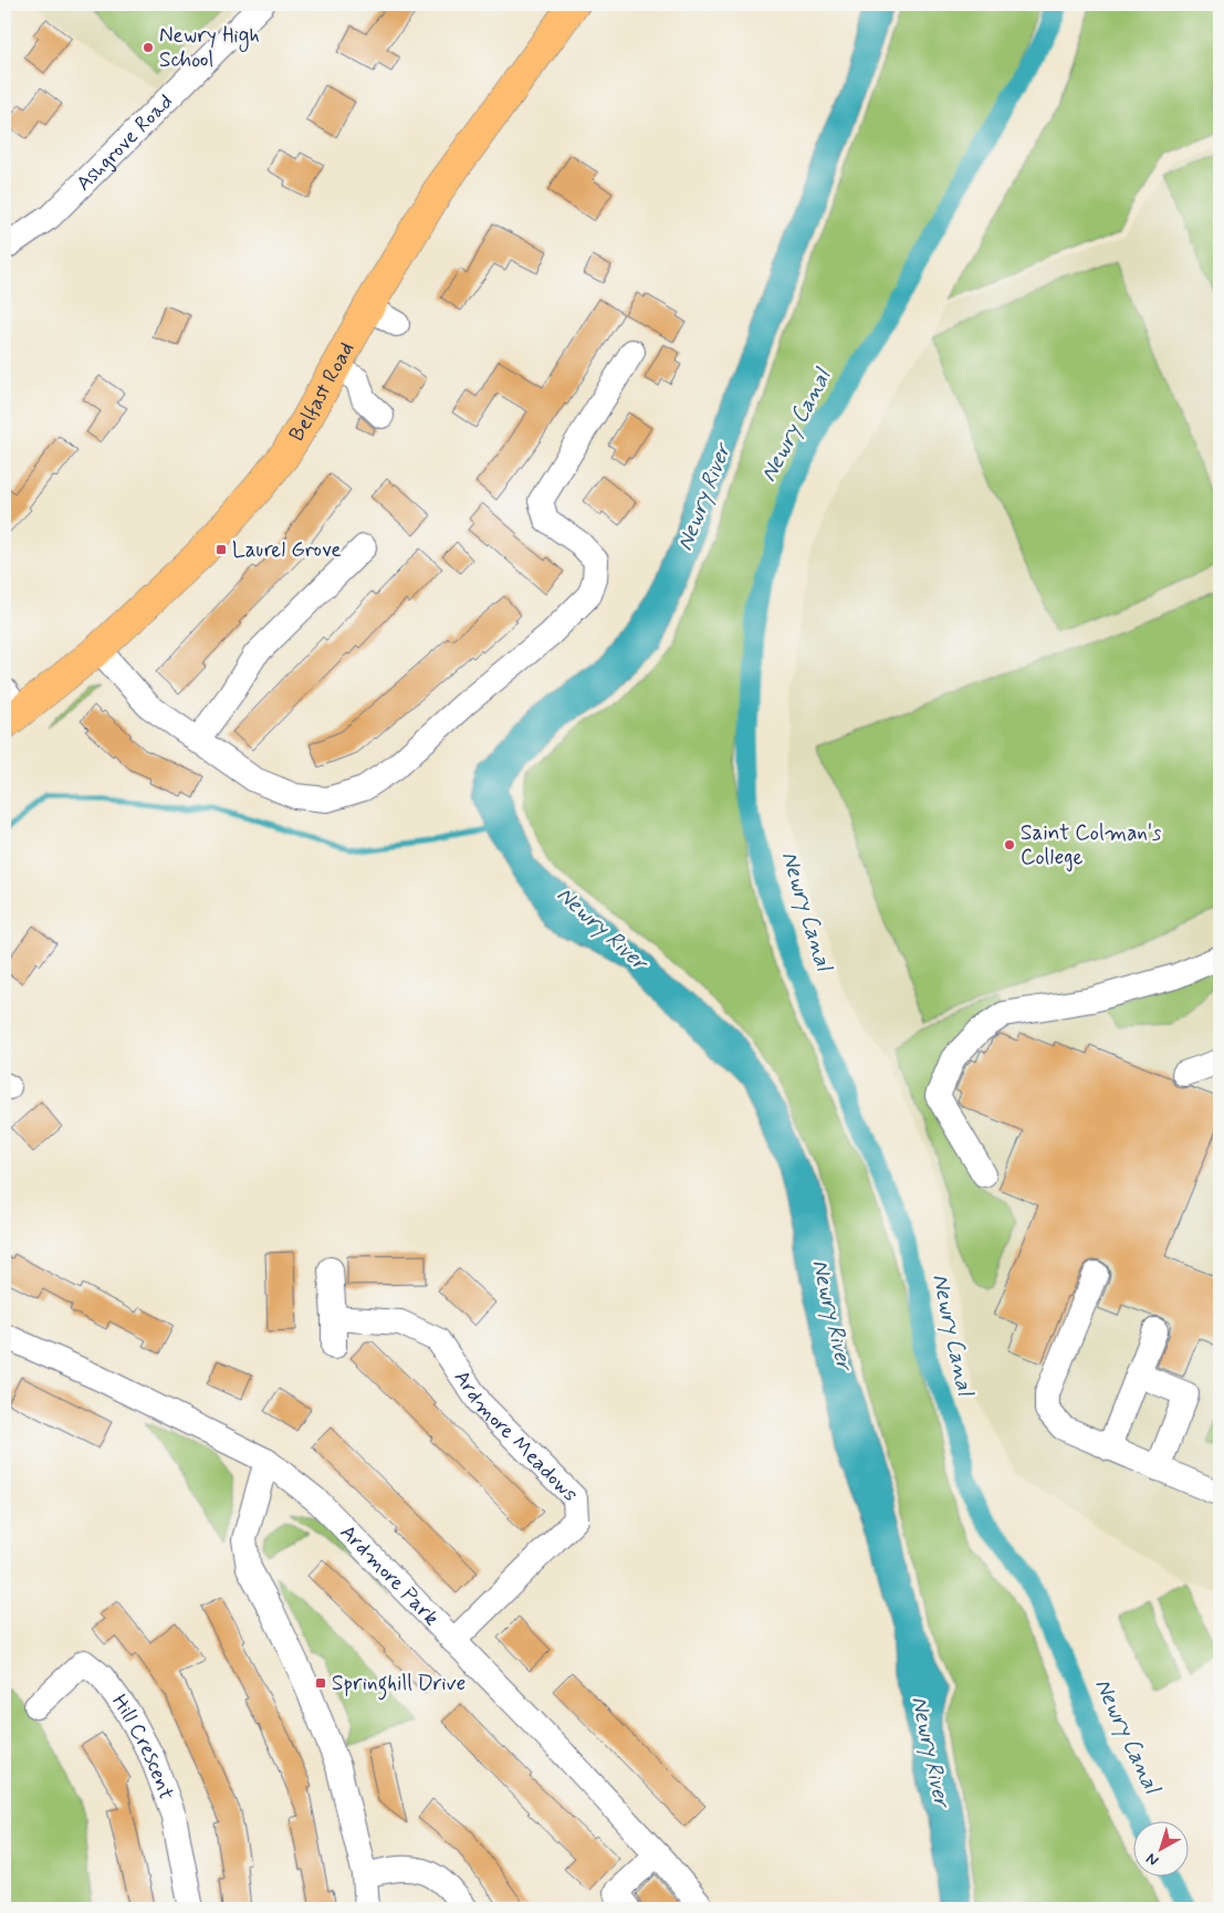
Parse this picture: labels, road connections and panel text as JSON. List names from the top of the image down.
{
  "streets": {
    "highway": ["Belfast Road"],
    "street": [
      "Ashgrove Road",
      "Ardmore Meadows",
      "Ardmore Park",
      "Hill Crescent"
    ]
  },
  "crossings": [
    ["Ardmore Meadows", "Ardmore Park"]
  ],
  "water": ["Newry Canal", "Newry River"],
  "places": {
    "other": ["Newry High School", "Saint Colman's College"],
    "transit": ["Laurel Grove", "Springhill Drive"]
  },
  "north": "bottom left"
}
